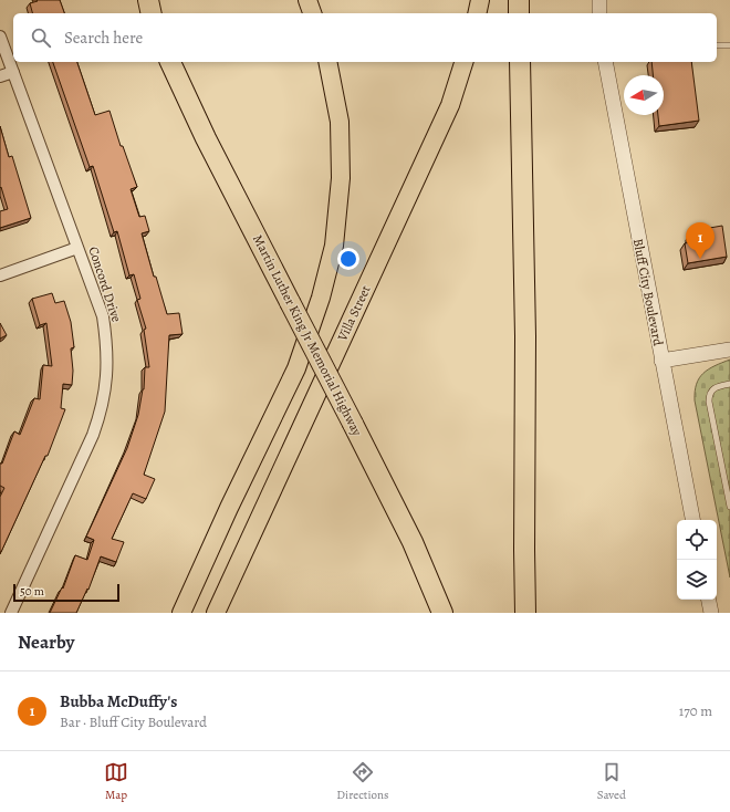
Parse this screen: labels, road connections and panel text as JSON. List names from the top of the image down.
{
  "streets": {
    "highway": ["Martin Luther King Jr Memorial Highway"],
    "main road": ["Villa Street"],
    "street": ["Concord Drive", "Bluff City Boulevard"]
  },
  "scale_bar": "50 m",
  "north": "left",
  "page": {
    "search": "Search here",
    "pins": "1",
    "scale": "50 m",
    "heading": "Nearby",
    "list": [
      {
        "mark": "1",
        "name": "Bubba McDuffy's",
        "note": "Bar · Bluff City Boulevard",
        "value": "170 m"
      }
    ],
    "nav": ["Map", "Directions", "Saved"]
  }
}
